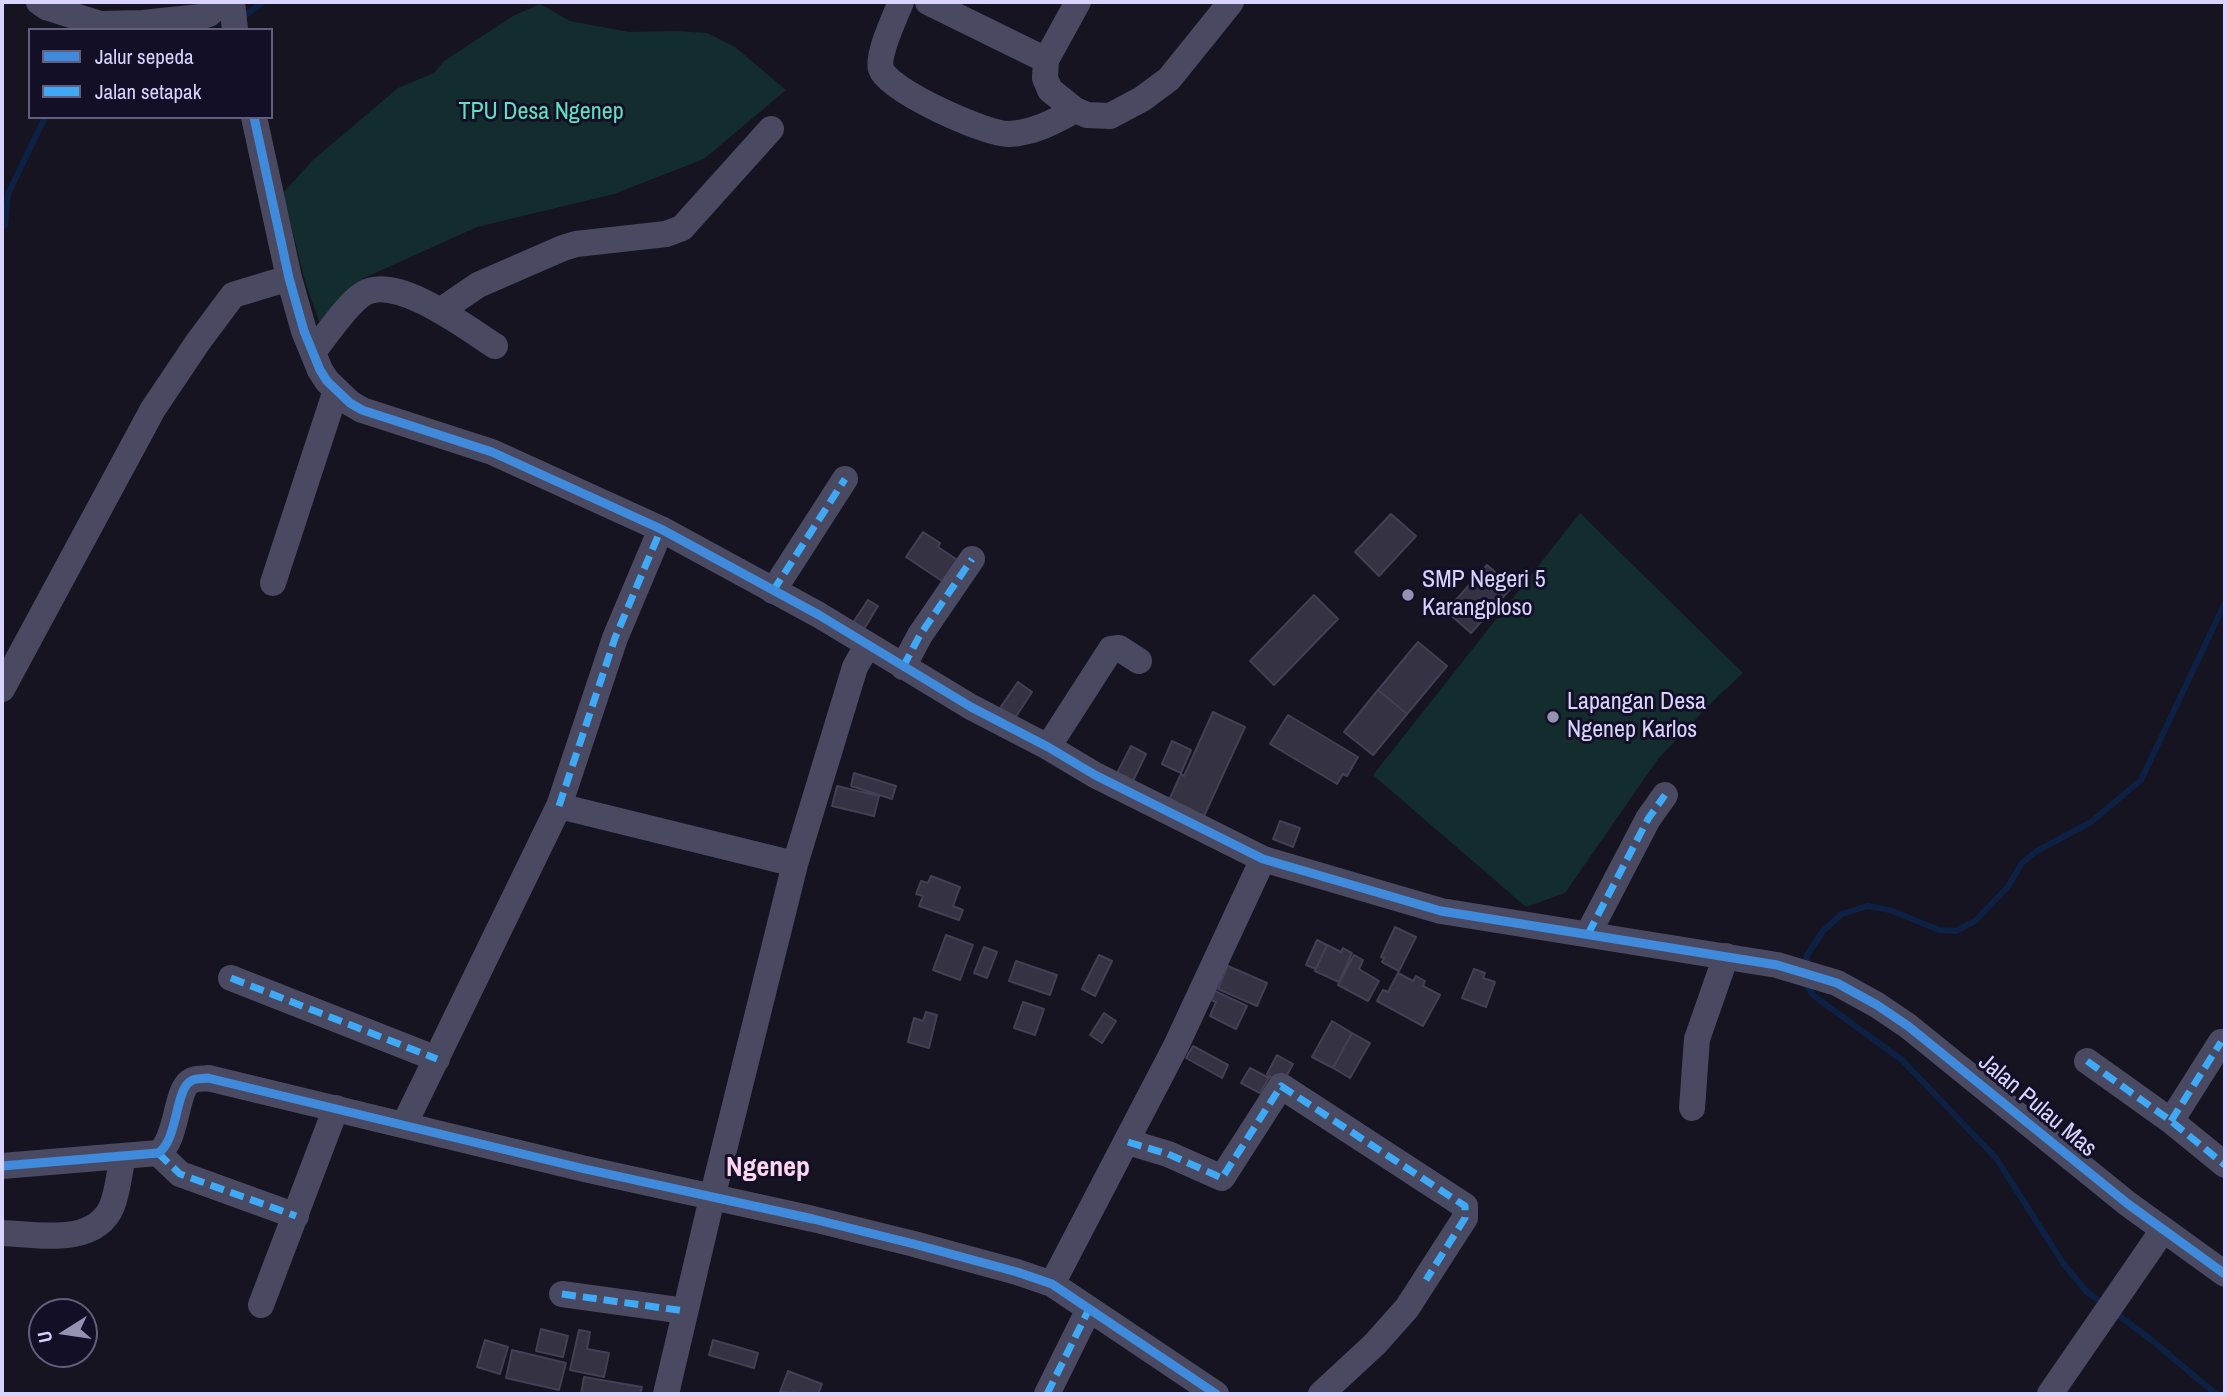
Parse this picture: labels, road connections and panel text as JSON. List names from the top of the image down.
{
  "streets": {
    "street": ["Jalan Pulau Mas"]
  },
  "districts": ["Ngenep"],
  "parks": ["TPU Desa Ngenep"],
  "places": ["SMP Negeri 5 Karangploso", "Lapangan Desa Ngenep Karlos"],
  "legend": ["Jalur sepeda", "Jalan setapak"],
  "north": "left"
}
